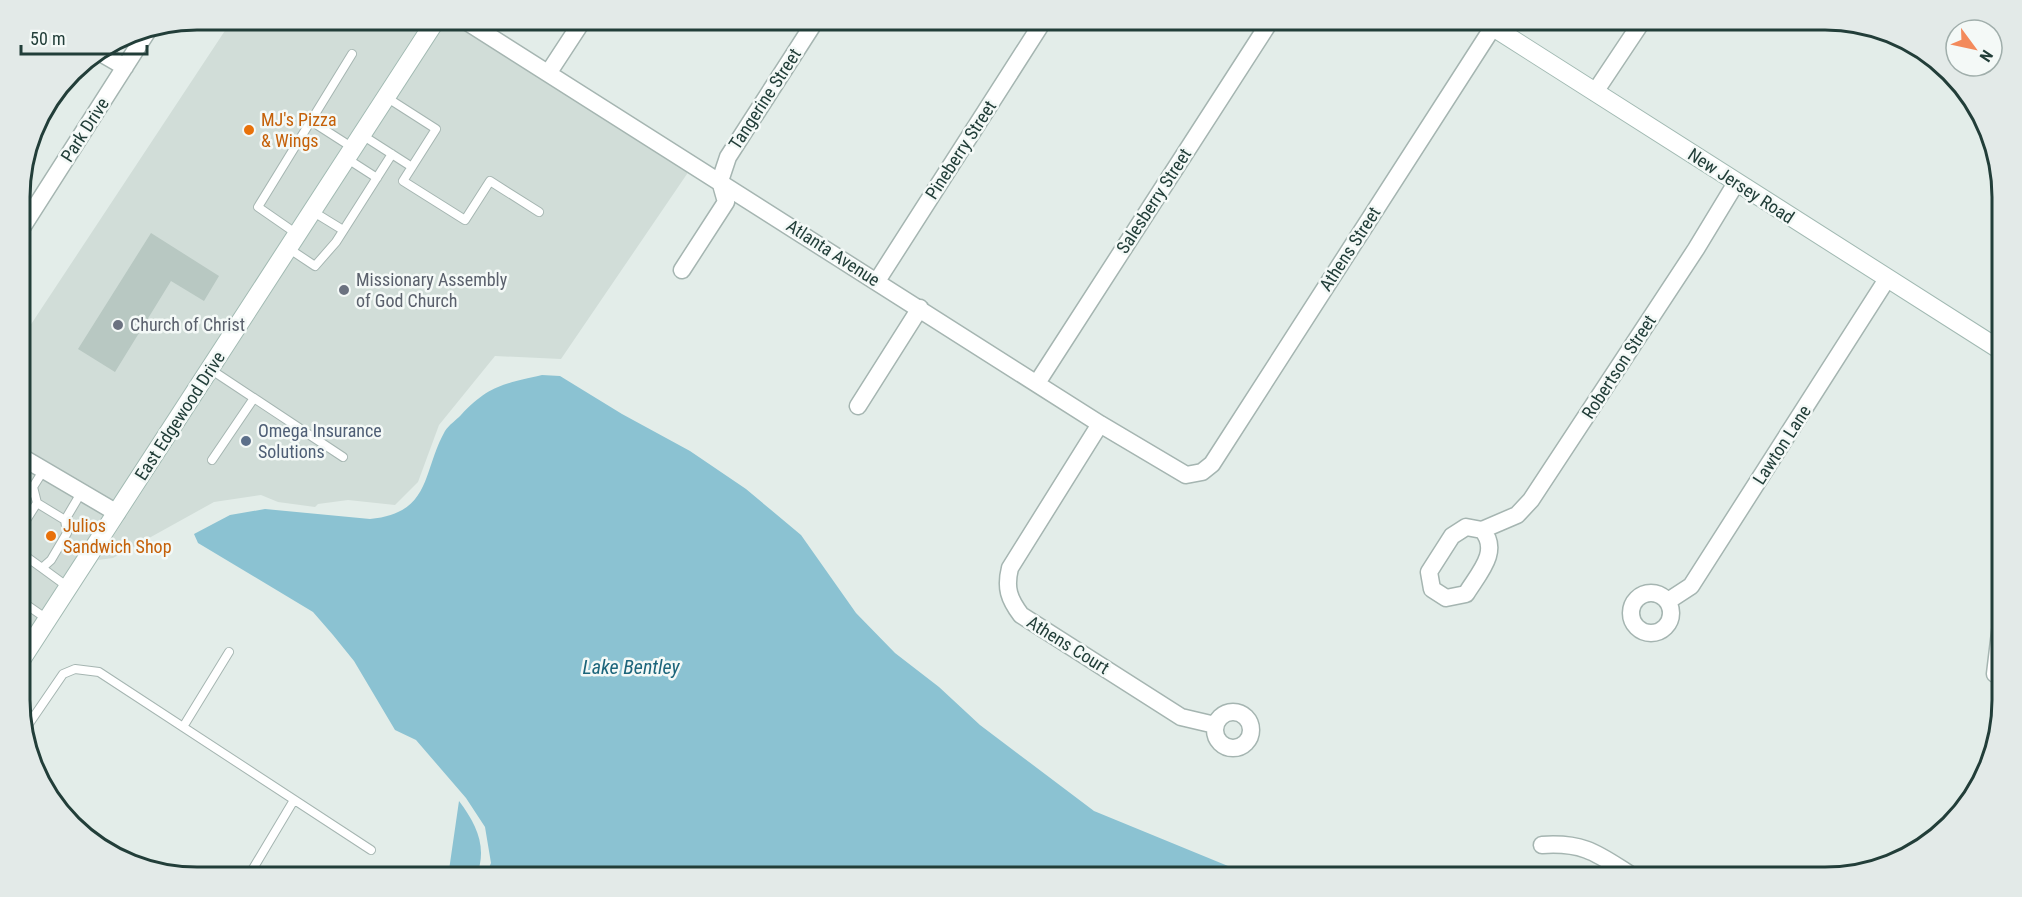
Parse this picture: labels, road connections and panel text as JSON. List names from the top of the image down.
{
  "streets": {
    "street": [
      "Tangerine Street",
      "Park Drive",
      "Pineberry Street",
      "New Jersey Road",
      "Salesberry Street",
      "Athens Street",
      "Atlanta Avenue",
      "Robertson Street",
      "East Edgewood Drive",
      "Lawton Lane",
      "Athens Court"
    ]
  },
  "crossings": [
    ["Tangerine Street", "Atlanta Avenue"],
    ["Pineberry Street", "Atlanta Avenue"],
    ["New Jersey Road", "Robertson Street"],
    ["New Jersey Road", "Lawton Lane"],
    ["Salesberry Street", "Atlanta Avenue"],
    ["Athens Street", "Atlanta Avenue"],
    ["Atlanta Avenue", "Athens Court"]
  ],
  "water": ["Lake Bentley"],
  "places": [
    "MJ's Pizza & Wings",
    "Missionary Assembly of God Church",
    "Church of Christ",
    "Omega Insurance Solutions",
    "Julios Sandwich Shop"
  ],
  "scale_bar": "50 m",
  "north": "bottom right"
}
